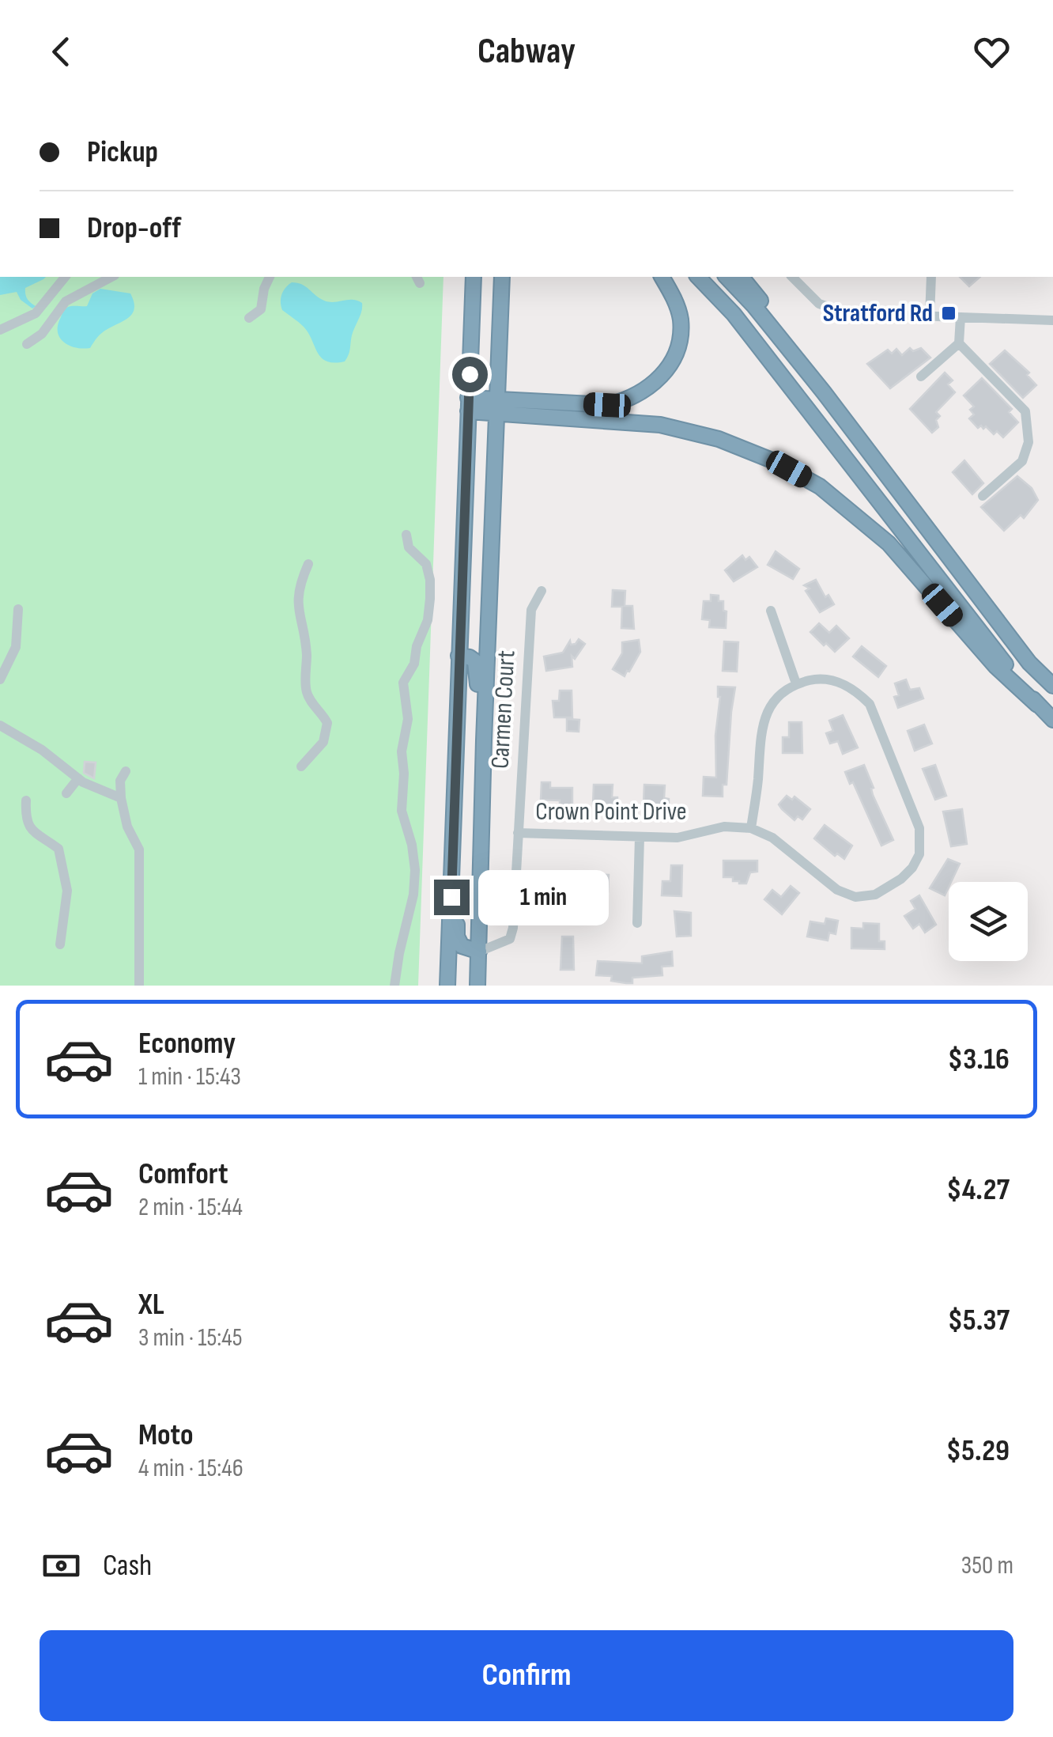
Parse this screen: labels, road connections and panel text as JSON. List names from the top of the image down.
{
  "streets": {
    "street": ["Carmen Court", "Crown Point Drive"]
  },
  "crossings": [
    ["Carmen Court", "Crown Point Drive"]
  ],
  "places": {
    "transit": ["Stratford Rd"]
  },
  "page": {
    "header": "Cabway",
    "banner": ["Pickup", "Drop-off"],
    "bubble": "1 min",
    "list": [
      {
        "name": "Economy",
        "note": "1 min · 15:43",
        "value": "$3.16"
      },
      {
        "name": "Comfort",
        "note": "2 min · 15:44",
        "value": "$4.27"
      },
      {
        "name": "XL",
        "note": "3 min · 15:45",
        "value": "$5.37"
      },
      {
        "name": "Moto",
        "note": "4 min · 15:46",
        "value": "$5.29"
      }
    ],
    "pay": ["Cash", "350 m"],
    "buttons": "Confirm"
  }
}
